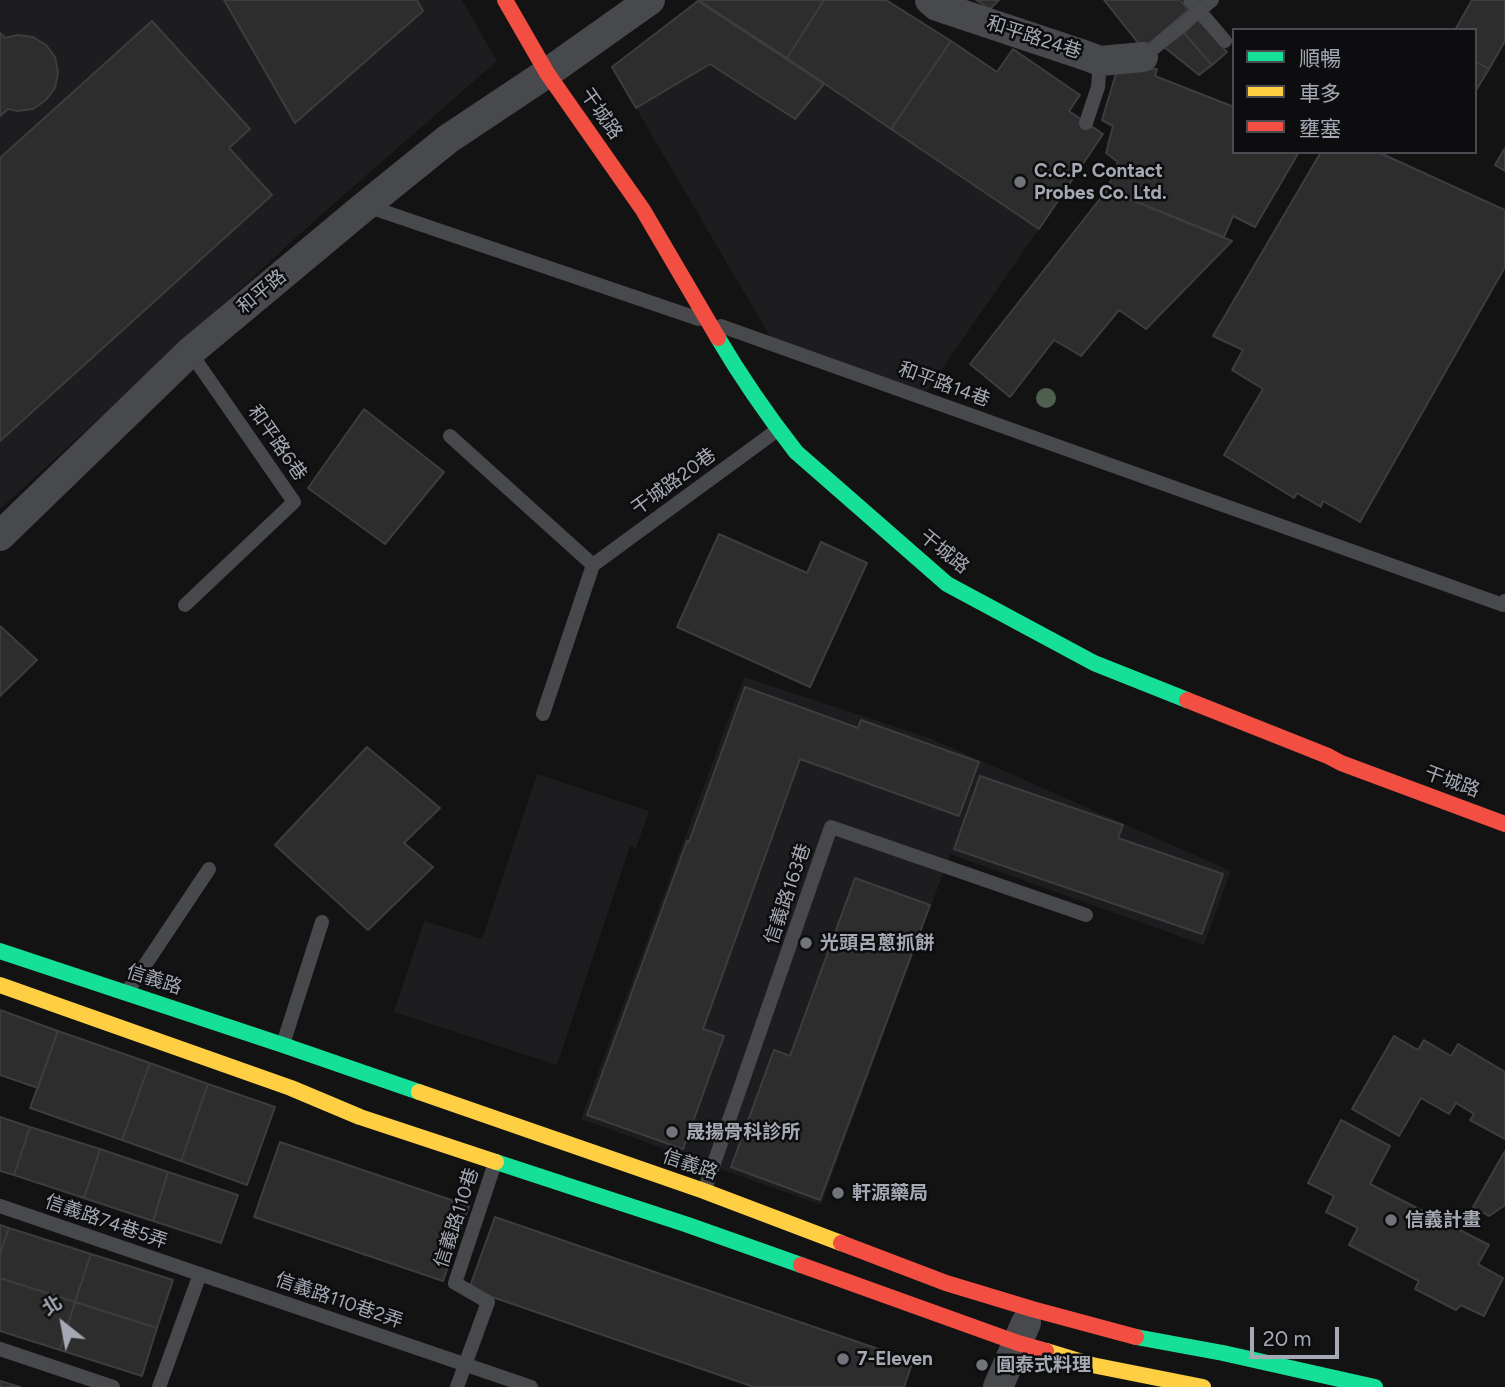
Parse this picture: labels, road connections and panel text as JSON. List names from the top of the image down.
{
  "streets": {
    "street": [
      "和平路24巷",
      "干城路",
      "和平路",
      "信義路"
    ],
    "lane": [
      "和平路14巷",
      "和平路6巷",
      "干城路20巷",
      "信義路163巷",
      "信義路110巷",
      "信義路74巷5弄",
      "信義路110巷2弄"
    ]
  },
  "crossings": [
    ["干城路", "和平路"],
    ["干城路", "和平路14巷"],
    ["干城路", "干城路20巷"],
    ["和平路", "和平路14巷"],
    ["和平路", "和平路6巷"],
    ["信義路163巷", "信義路"],
    ["信義路", "信義路110巷"],
    ["信義路110巷", "信義路110巷2弄"],
    ["信義路74巷5弄", "信義路110巷2弄"]
  ],
  "places": [
    "C.C.P. Contact Probes Co. Ltd.",
    "光頭呂蔥抓餅",
    "晟揚骨科診所",
    "軒源藥局",
    "信義計畫",
    "7-Eleven",
    "圓泰式料理"
  ],
  "legend": ["順暢", "車多", "壅塞"],
  "scale_bar": "20 m",
  "north": "top left"
}
